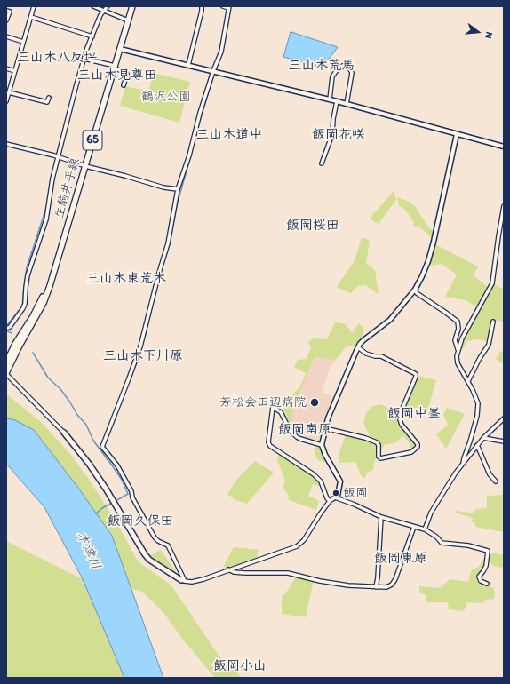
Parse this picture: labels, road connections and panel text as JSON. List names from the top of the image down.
{
  "streets": {
    "main road": ["65", "生駒井手線"]
  },
  "districts": [
    "三山木八反坪",
    "三山木荒馬",
    "三山木見尊田",
    "三山木道中",
    "飯岡花咲",
    "飯岡桜田",
    "三山木東荒木",
    "三山木下川原",
    "飯岡中峯",
    "飯岡南原",
    "飯岡久保田",
    "飯岡東原",
    "飯岡小山"
  ],
  "water": ["木津川"],
  "parks": ["鶴沢公園"],
  "places": ["芳松会田辺病院", "飯岡"],
  "north": "right"
}
